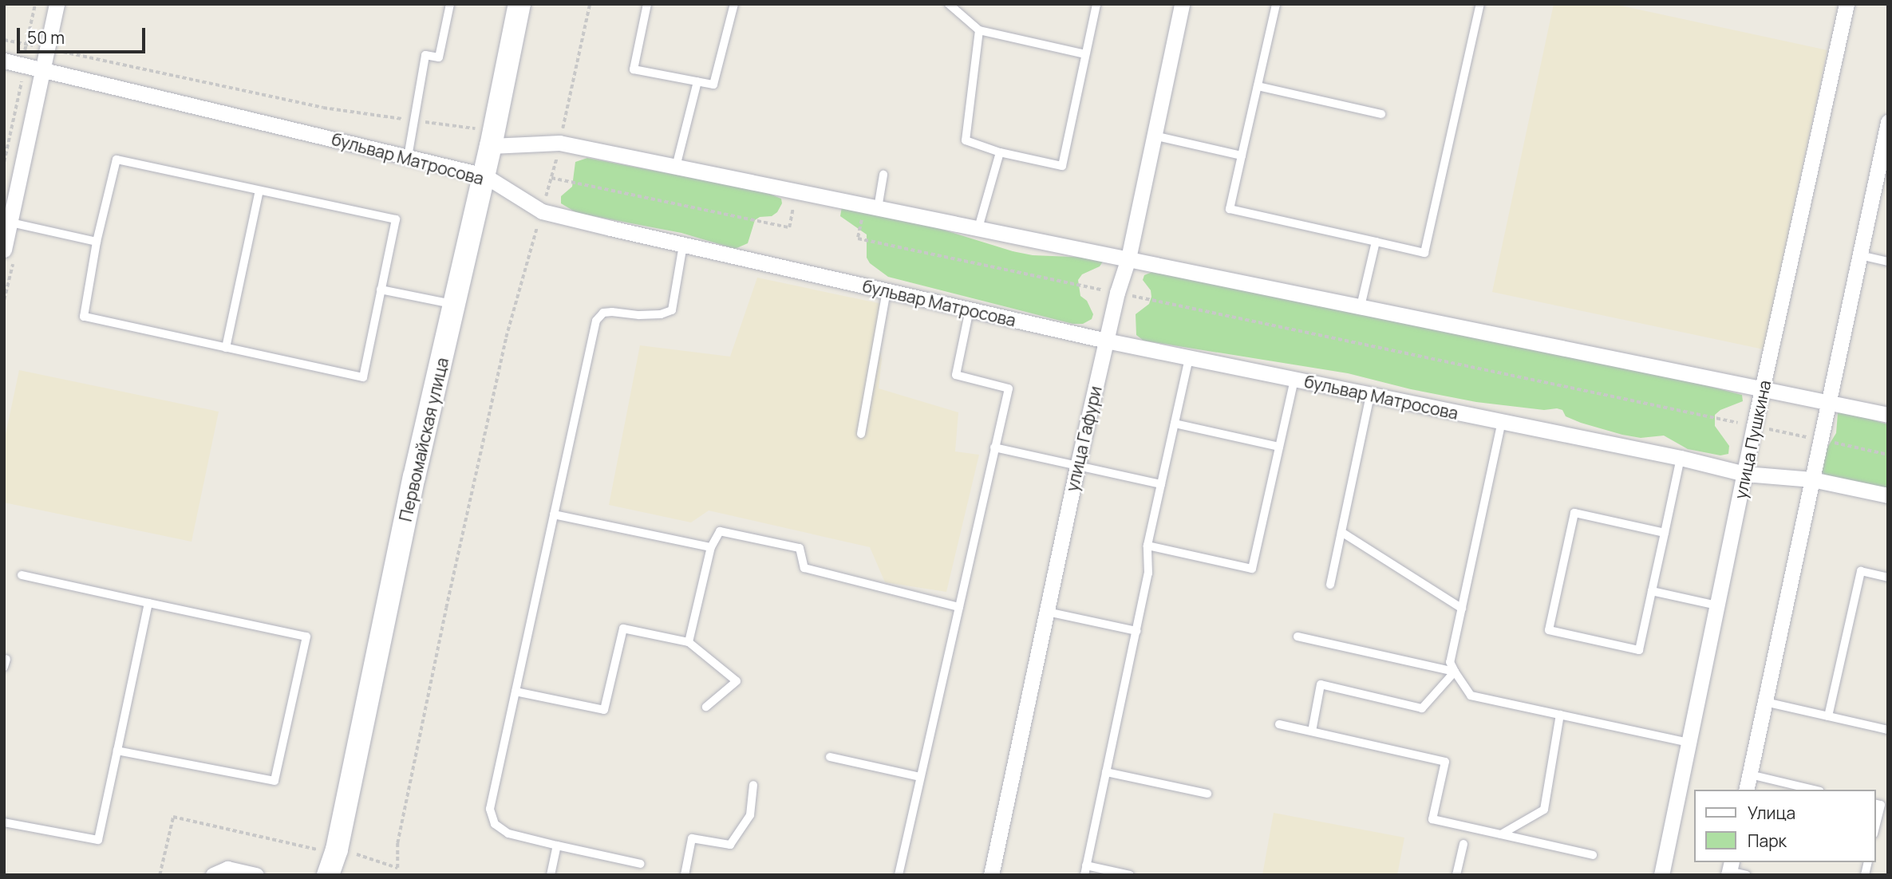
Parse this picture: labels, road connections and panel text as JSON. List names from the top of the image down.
{
  "streets": {
    "street": [
      "бульвар Матросова",
      "улица Гафури",
      "Первомайская улица",
      "улица Пушкина"
    ]
  },
  "crossings": [
    ["бульвар Матросова", "улица Гафури"],
    ["бульвар Матросова", "Первомайская улица"],
    ["бульвар Матросова", "улица Пушкина"]
  ],
  "legend": ["Улица", "Парк"],
  "scale_bar": "50 m"
}
